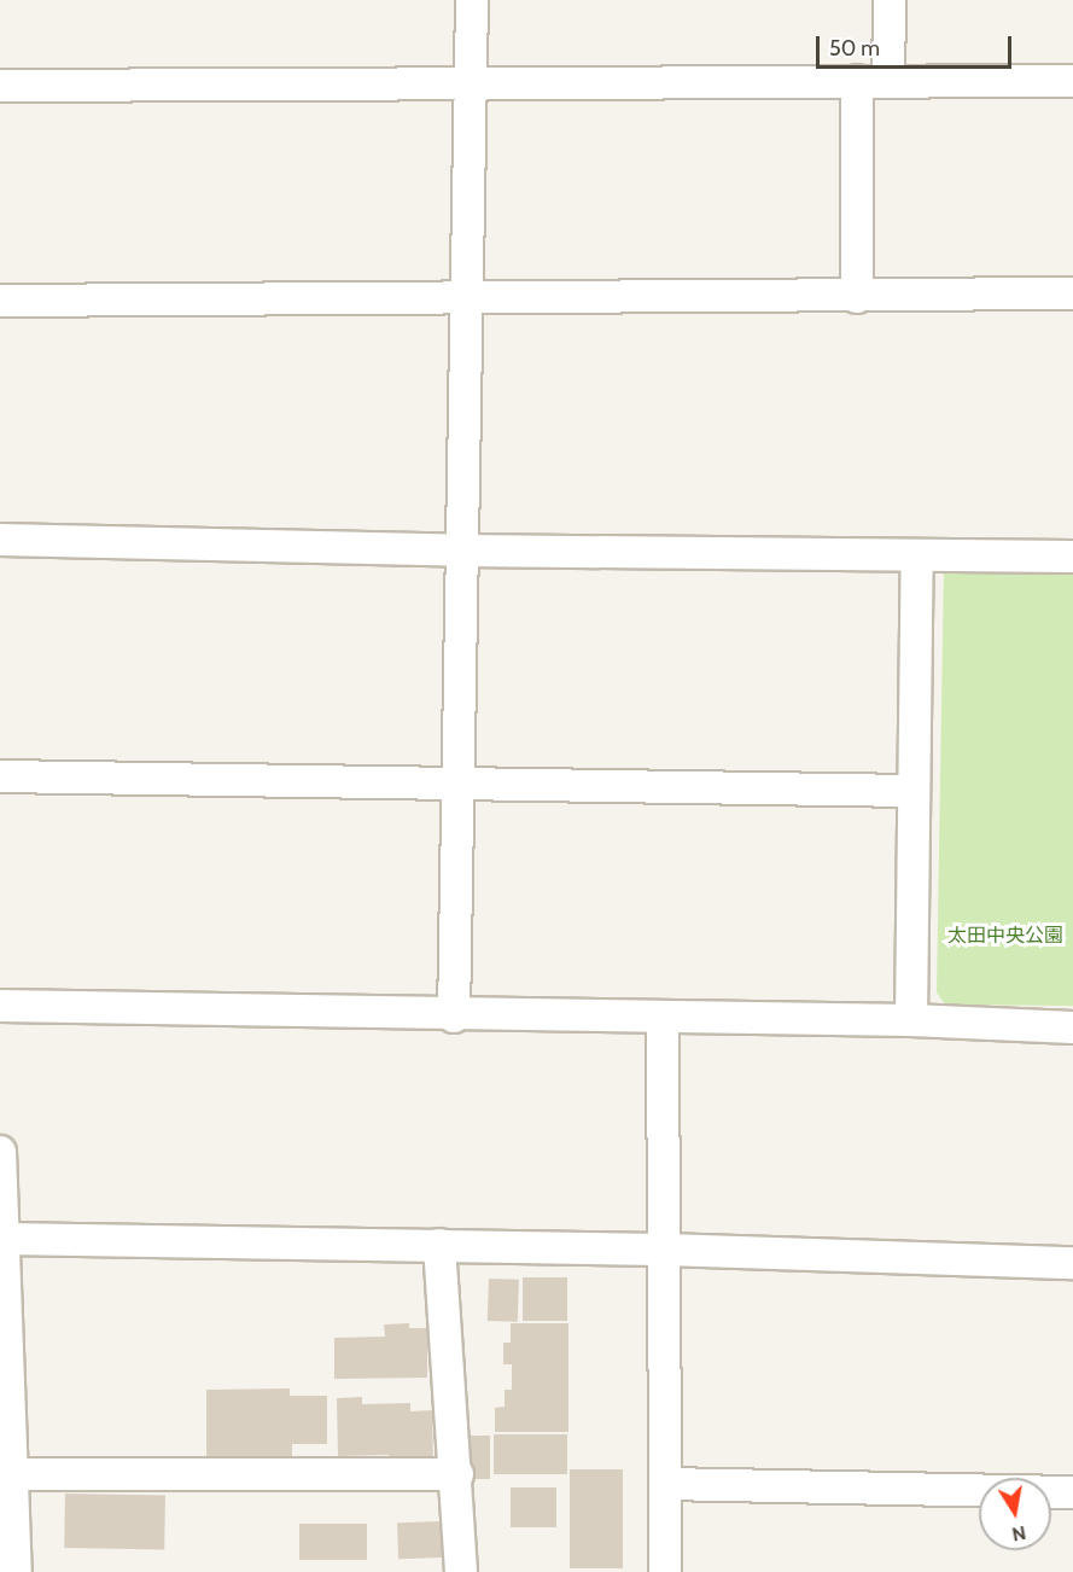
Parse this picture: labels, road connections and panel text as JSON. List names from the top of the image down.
{
  "parks": ["太田中央公園"],
  "scale_bar": "50 m",
  "north": "bottom"
}
